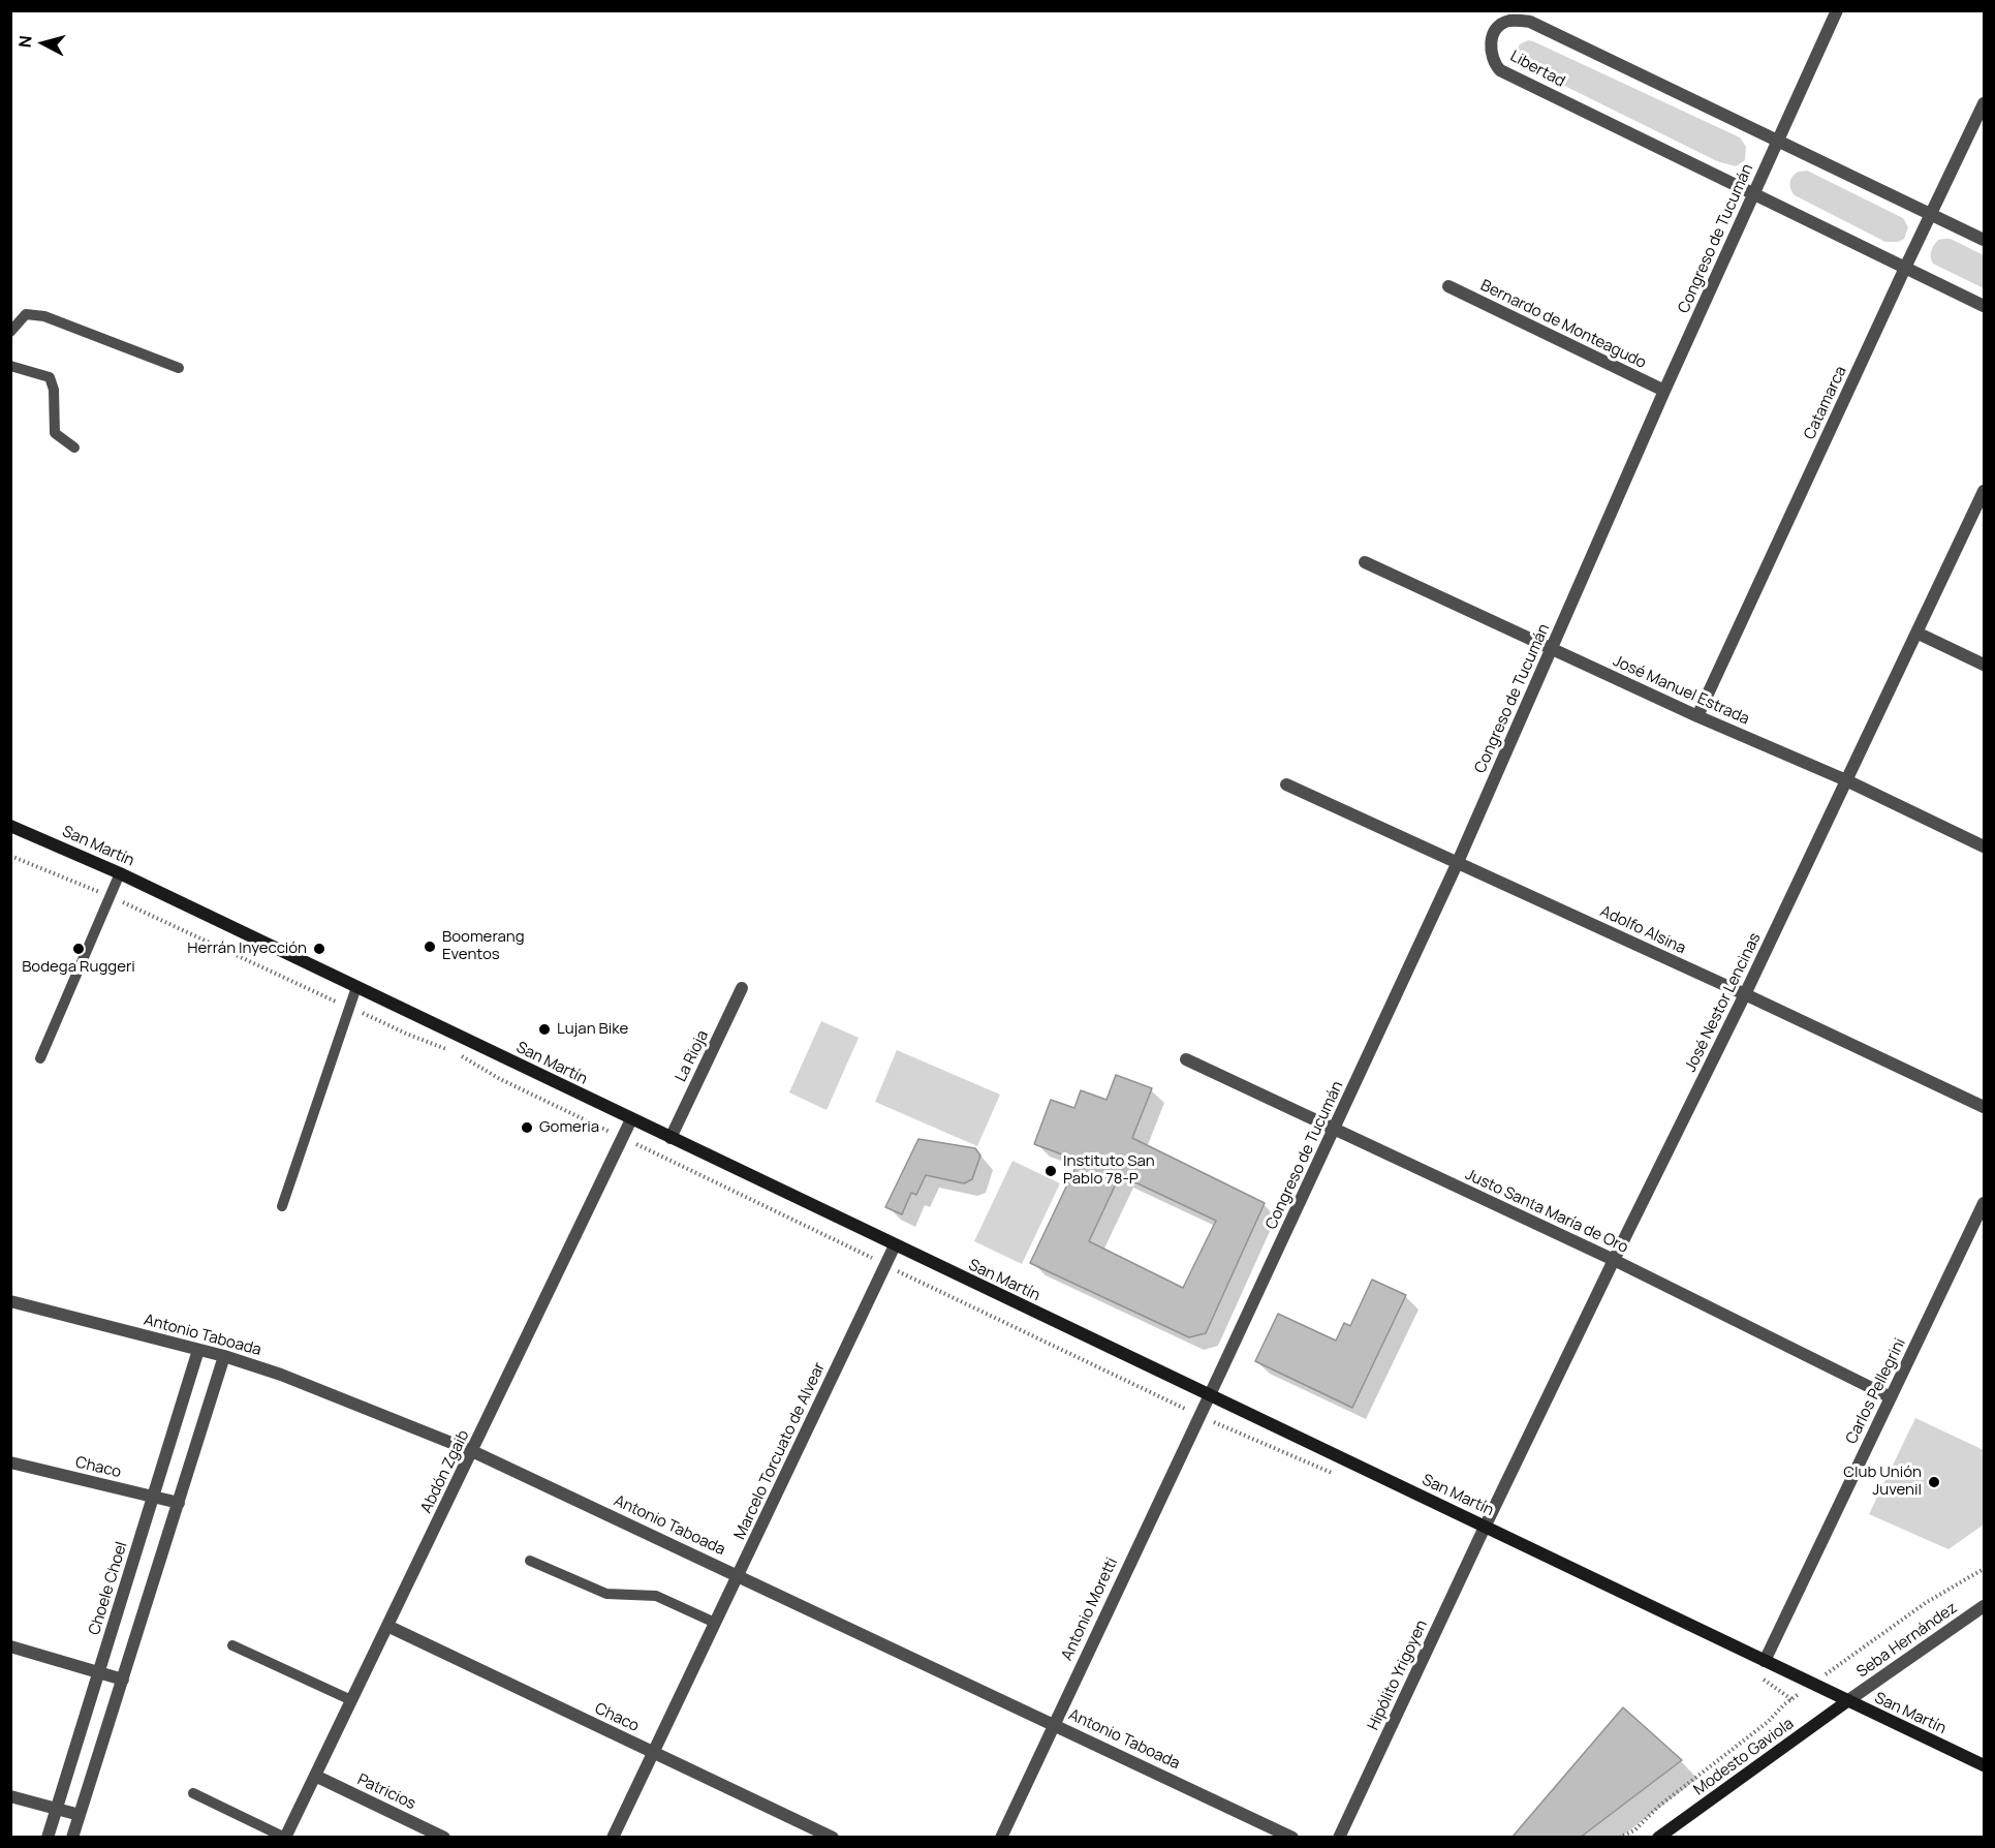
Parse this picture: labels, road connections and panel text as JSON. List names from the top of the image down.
{
  "streets": {
    "main road": ["San Martín", "Modesto Gaviola"],
    "street": [
      "Libertad",
      "Congreso de Tucumán",
      "Bernardo de Monteagudo",
      "Catamarca",
      "José Manuel Estrada",
      "Adolfo Alsina",
      "José Nestor Lencinas",
      "La Rioja",
      "Justo Santa María de Oro",
      "Antonio Taboada",
      "Carlos Pellegrini",
      "Marcelo Torcuato de Alvear",
      "Chaco",
      "Abdón Zgaib",
      "Choele Choel",
      "Antonio Moretti",
      "Seba Hernández",
      "Hipólito Yrigoyen",
      "Patricios"
    ]
  },
  "crossings": [
    ["Libertad", "Congreso de Tucumán"],
    ["Libertad", "Catamarca"],
    ["Congreso de Tucumán", "Bernardo de Monteagudo"],
    ["Congreso de Tucumán", "José Manuel Estrada"],
    ["Congreso de Tucumán", "San Martín"],
    ["Congreso de Tucumán", "Adolfo Alsina"],
    ["Congreso de Tucumán", "Justo Santa María de Oro"],
    ["Congreso de Tucumán", "Antonio Moretti"],
    ["Catamarca", "José Manuel Estrada"],
    ["José Manuel Estrada", "José Nestor Lencinas"],
    ["San Martín", "José Nestor Lencinas"],
    ["San Martín", "La Rioja"],
    ["San Martín", "Carlos Pellegrini"],
    ["San Martín", "Marcelo Torcuato de Alvear"],
    ["San Martín", "Abdón Zgaib"],
    ["San Martín", "Antonio Moretti"],
    ["San Martín", "Seba Hernández"],
    ["San Martín", "Hipólito Yrigoyen"],
    ["San Martín", "Modesto Gaviola"],
    ["Adolfo Alsina", "José Nestor Lencinas"],
    ["José Nestor Lencinas", "Justo Santa María de Oro"],
    ["José Nestor Lencinas", "Hipólito Yrigoyen"],
    ["Justo Santa María de Oro", "Carlos Pellegrini"],
    ["Antonio Taboada", "Marcelo Torcuato de Alvear"],
    ["Antonio Taboada", "Abdón Zgaib"],
    ["Antonio Taboada", "Choele Choel"],
    ["Antonio Taboada", "Antonio Moretti"],
    ["Marcelo Torcuato de Alvear", "Chaco"],
    ["Chaco", "Abdón Zgaib"],
    ["Chaco", "Choele Choel"],
    ["Abdón Zgaib", "Patricios"],
    ["Seba Hernández", "Modesto Gaviola"]
  ],
  "places": [
    "Boomerang Eventos",
    "Bodega Ruggeri",
    "Herrán Inyección",
    "Lujan Bike",
    "Gomeria",
    "Instituto San Pablo 78-P",
    "Club Unión Juvenil"
  ],
  "north": "left"
}
